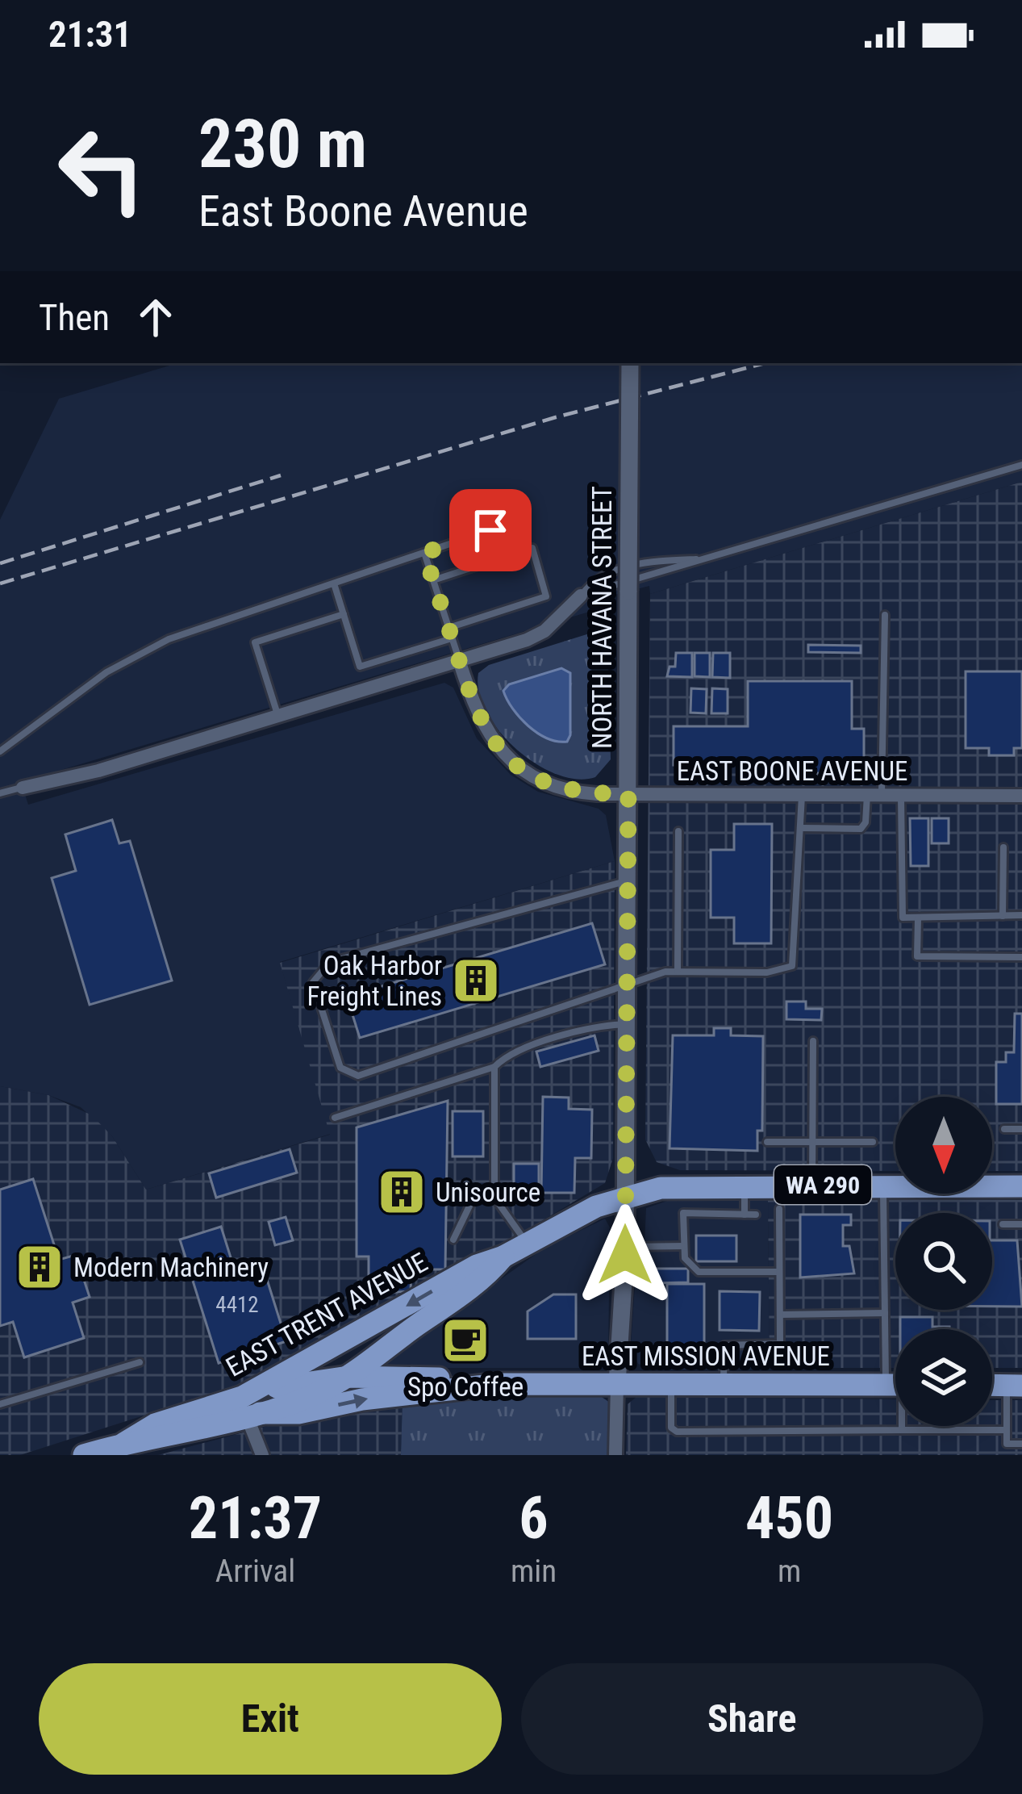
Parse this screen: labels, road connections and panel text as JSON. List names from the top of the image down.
{
  "streets": {
    "main road": ["WA 290", "EAST TRENT AVENUE", "EAST MISSION AVENUE"],
    "street": ["NORTH HAVANA STREET", "EAST BOONE AVENUE"]
  },
  "crossings": [
    ["NORTH HAVANA STREET", "EAST BOONE AVENUE"],
    ["NORTH HAVANA STREET", "EAST TRENT AVENUE"],
    ["NORTH HAVANA STREET", "EAST MISSION AVENUE"],
    ["EAST TRENT AVENUE", "EAST MISSION AVENUE"]
  ],
  "places": {
    "building": ["Oak Harbor Freight Lines", "Unisource", "Modern Machinery"],
    "cafe": ["Spo Coffee"]
  },
  "house_numbers": ["4412"],
  "north": "bottom",
  "page": {
    "status": "21:31",
    "turn": ["230 m", "East Boone Avenue"],
    "then": "Then",
    "eta": [
      "21:37",
      "Arrival",
      "6",
      "min",
      "450",
      "m"
    ],
    "buttons": ["Exit", "Share"]
  }
}
